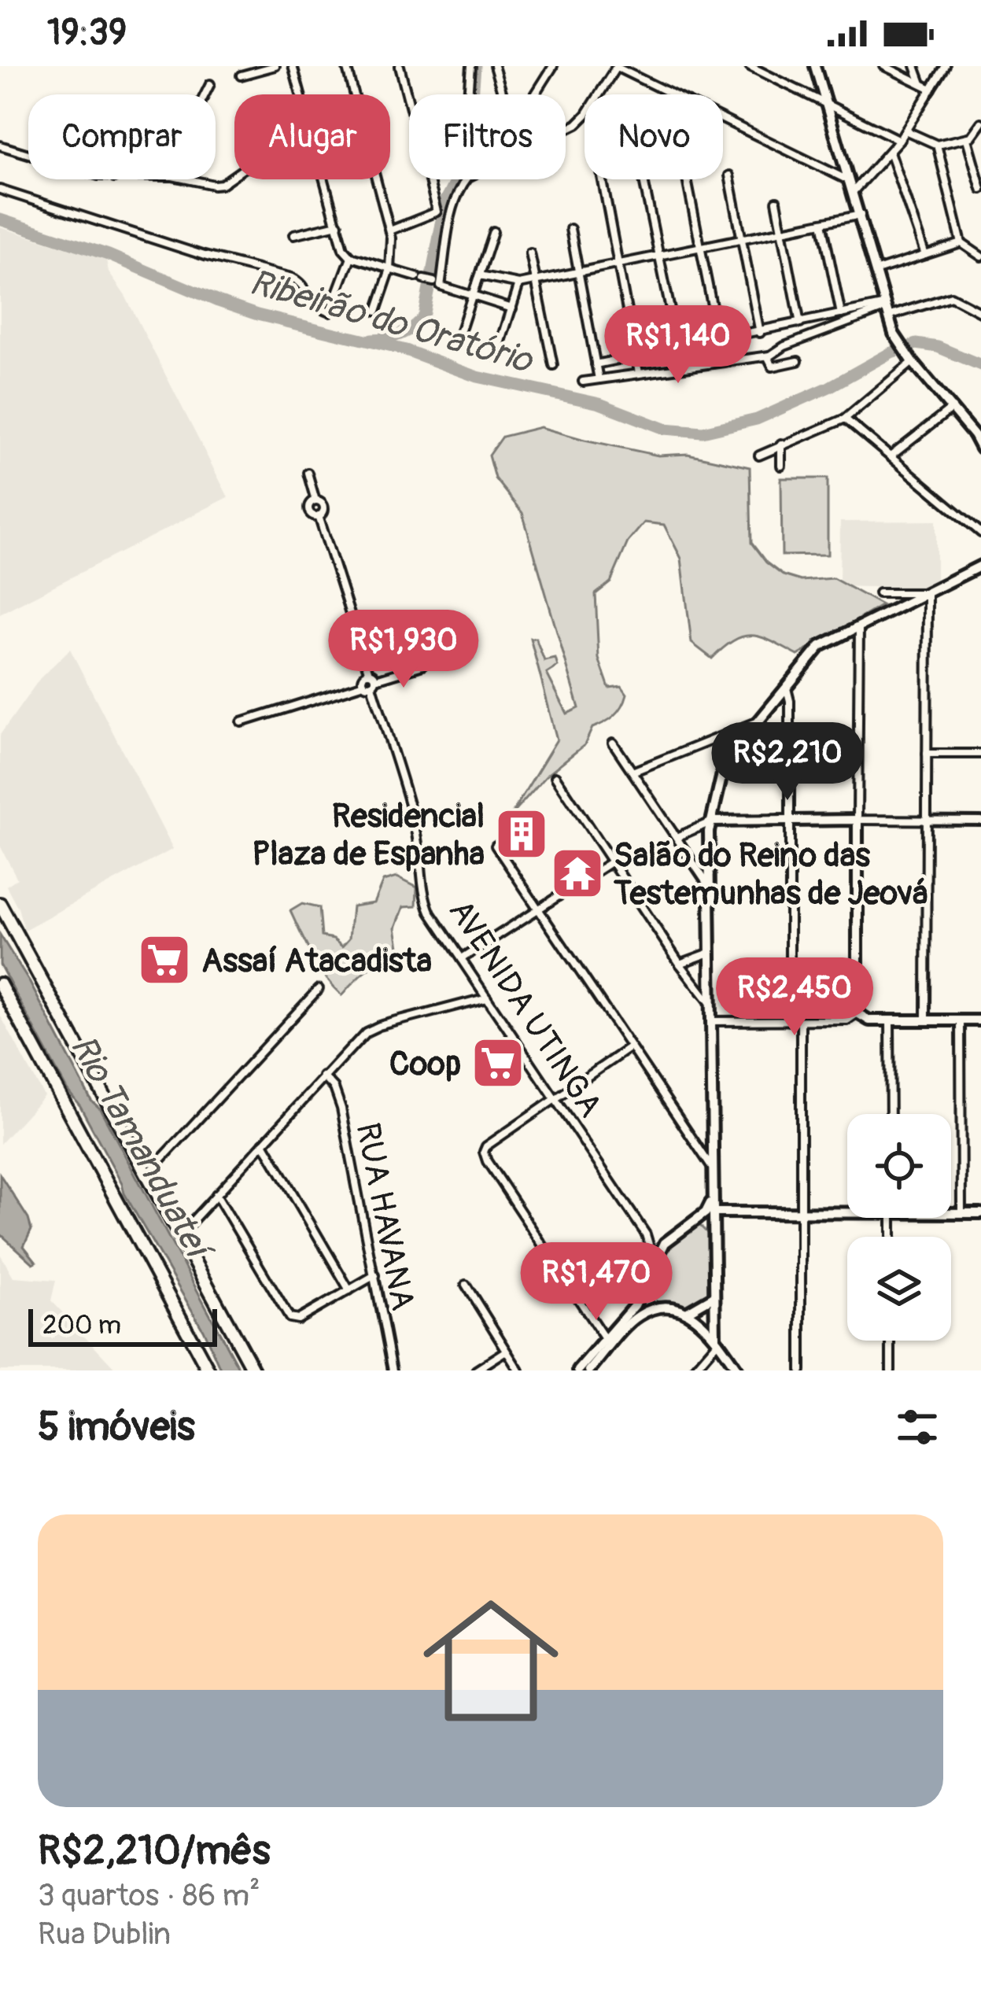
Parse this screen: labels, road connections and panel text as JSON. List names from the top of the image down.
{
  "streets": {
    "street": ["AVENIDA UTINGA", "RUA HAVANA"]
  },
  "water": ["Ribeirão do Oratório", "Rio Tamanduateí"],
  "places": {
    "building": ["Residencial Plaza de Espanha"],
    "temple": ["Salão do Reino das Testemunhas de Jeová"],
    "supermarket": ["Assaí Atacadista", "Coop"]
  },
  "scale_bar": "200 m",
  "page": {
    "status": "19:39",
    "chip": [
      "Comprar",
      "Alugar",
      "Filtros",
      "Novo"
    ],
    "price": [
      "R$1,140",
      "R$1,930",
      "R$2,210",
      "R$2,450",
      "R$1,470"
    ],
    "scale": "200 m",
    "heading": "5 imóveis",
    "list": [
      {
        "name": "R$2,210/mês",
        "note": "3 quartos · 86 m² · Rua Dublin"
      }
    ]
  }
}
